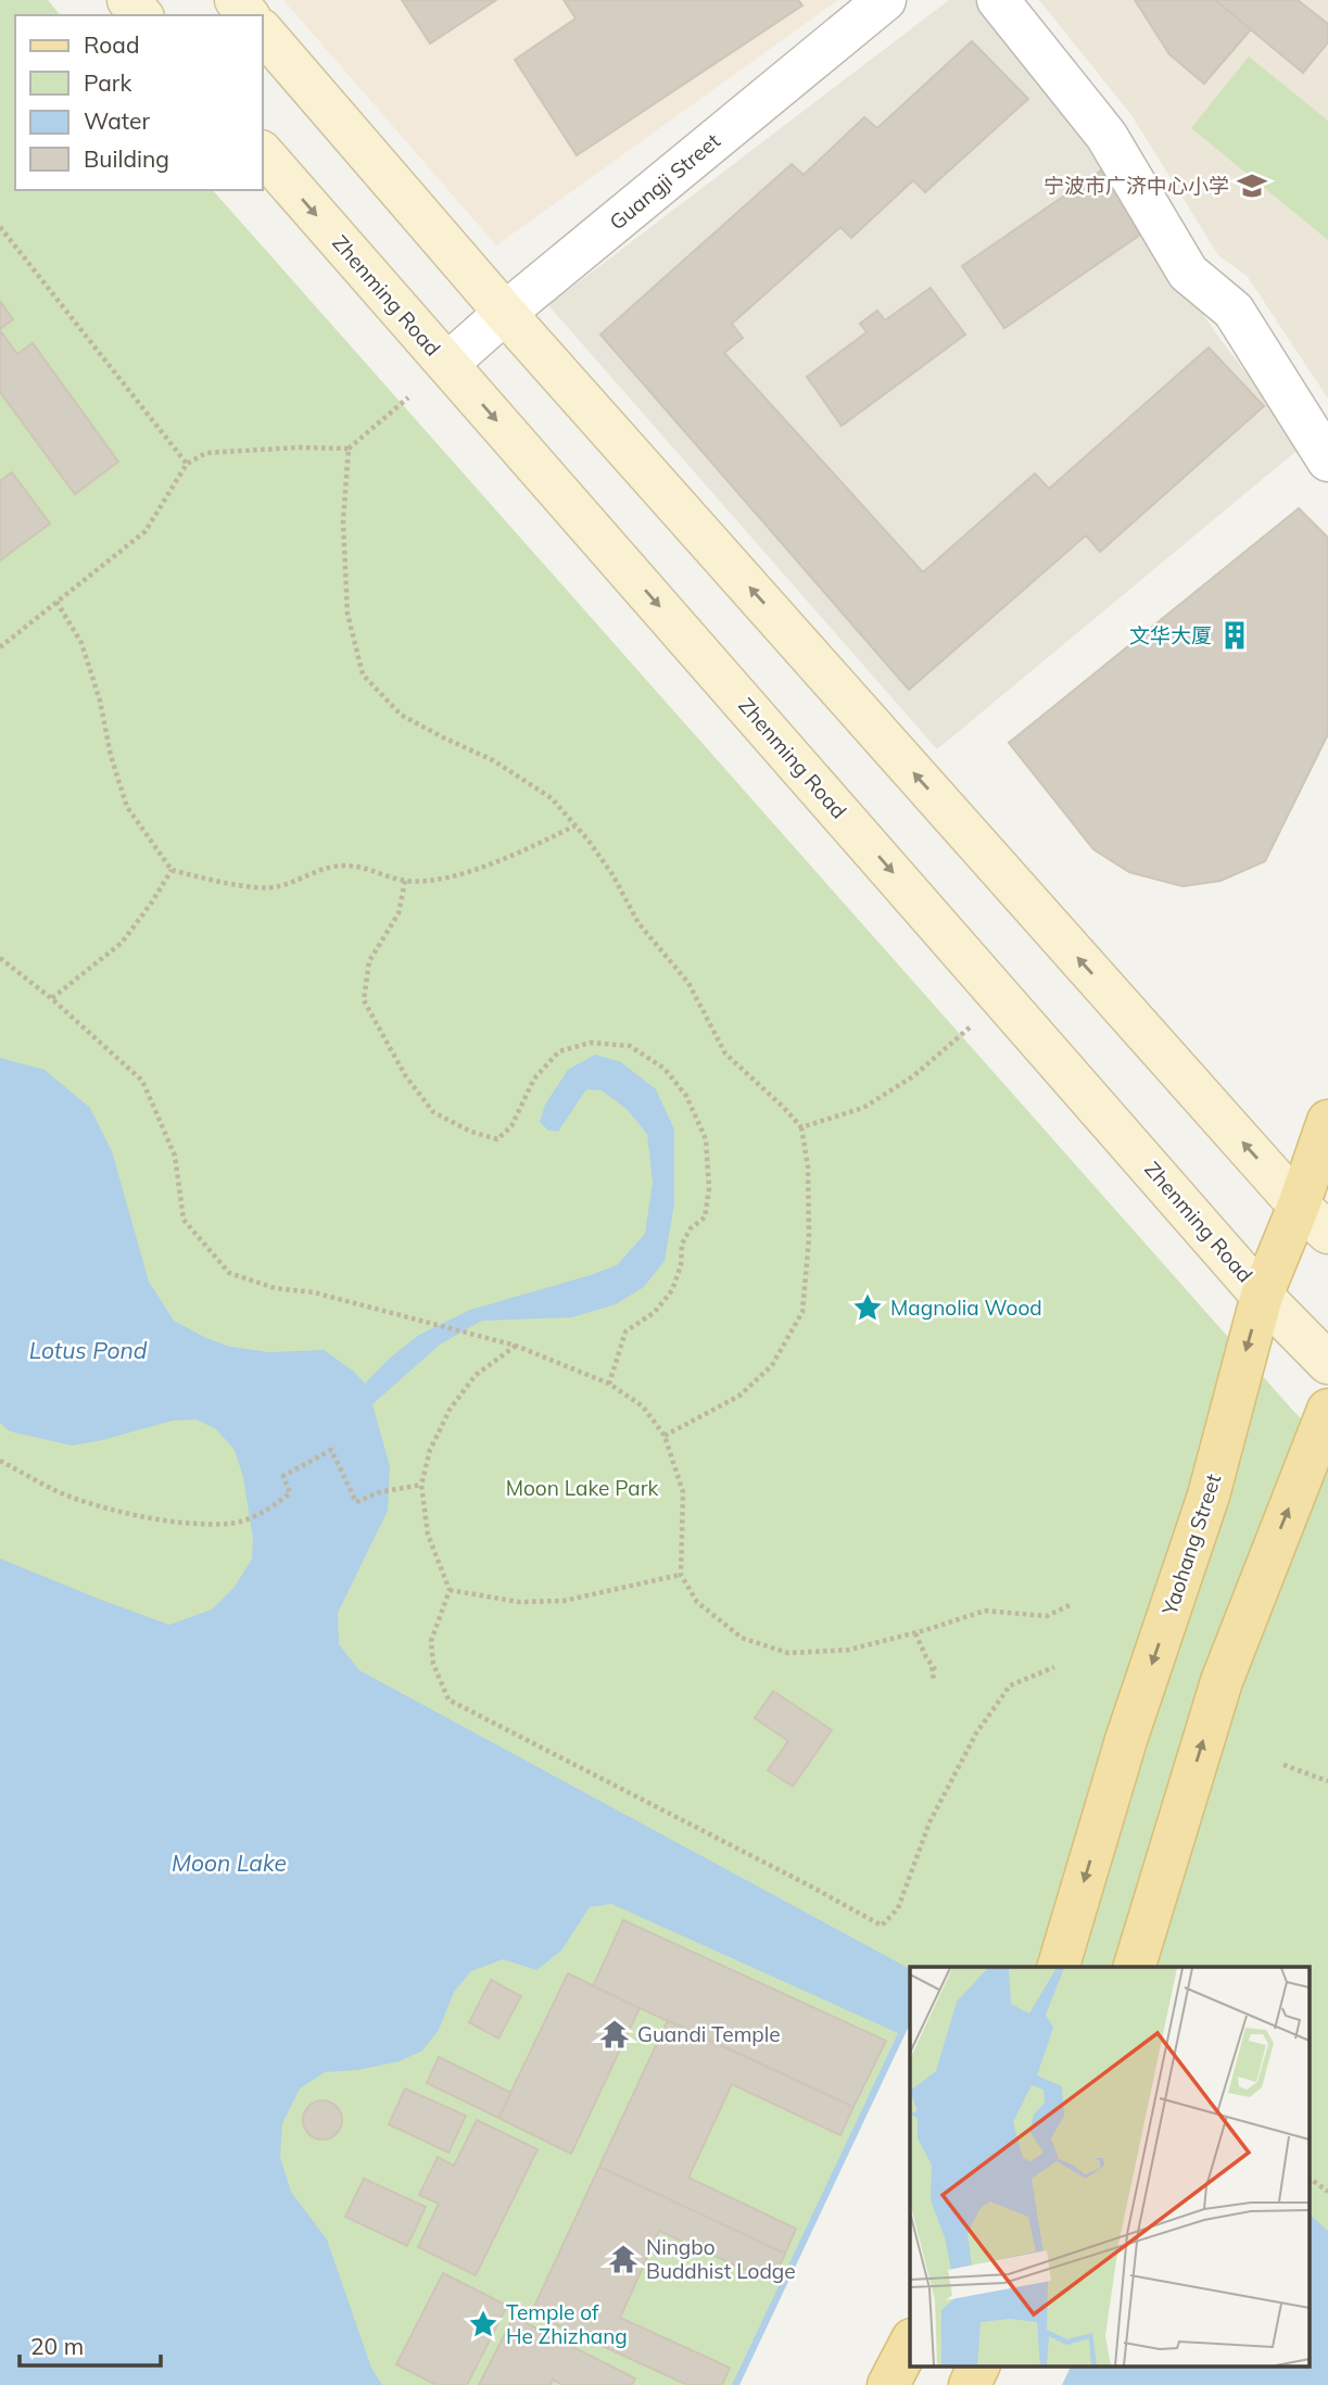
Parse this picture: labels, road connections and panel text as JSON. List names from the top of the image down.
{
  "streets": {
    "main road": ["Zhenming Road", "Yaohang Street"],
    "street": ["Guangji Street"]
  },
  "crossings": [
    ["Guangji Street", "Zhenming Road"],
    ["Zhenming Road", "Yaohang Street"]
  ],
  "water": ["Lotus Pond", "Moon Lake"],
  "parks": ["Moon Lake Park"],
  "places": {
    "school or university": ["宁波市广济中心小学"],
    "building": ["文华大厦"],
    "place": ["Magnolia Wood", "Temple of He Zhizhang"],
    "temple": ["Guandi Temple", "Ningbo Buddhist Lodge"]
  },
  "legend": [
    "Road",
    "Park",
    "Water",
    "Building"
  ],
  "scale_bar": "20 m"
}
